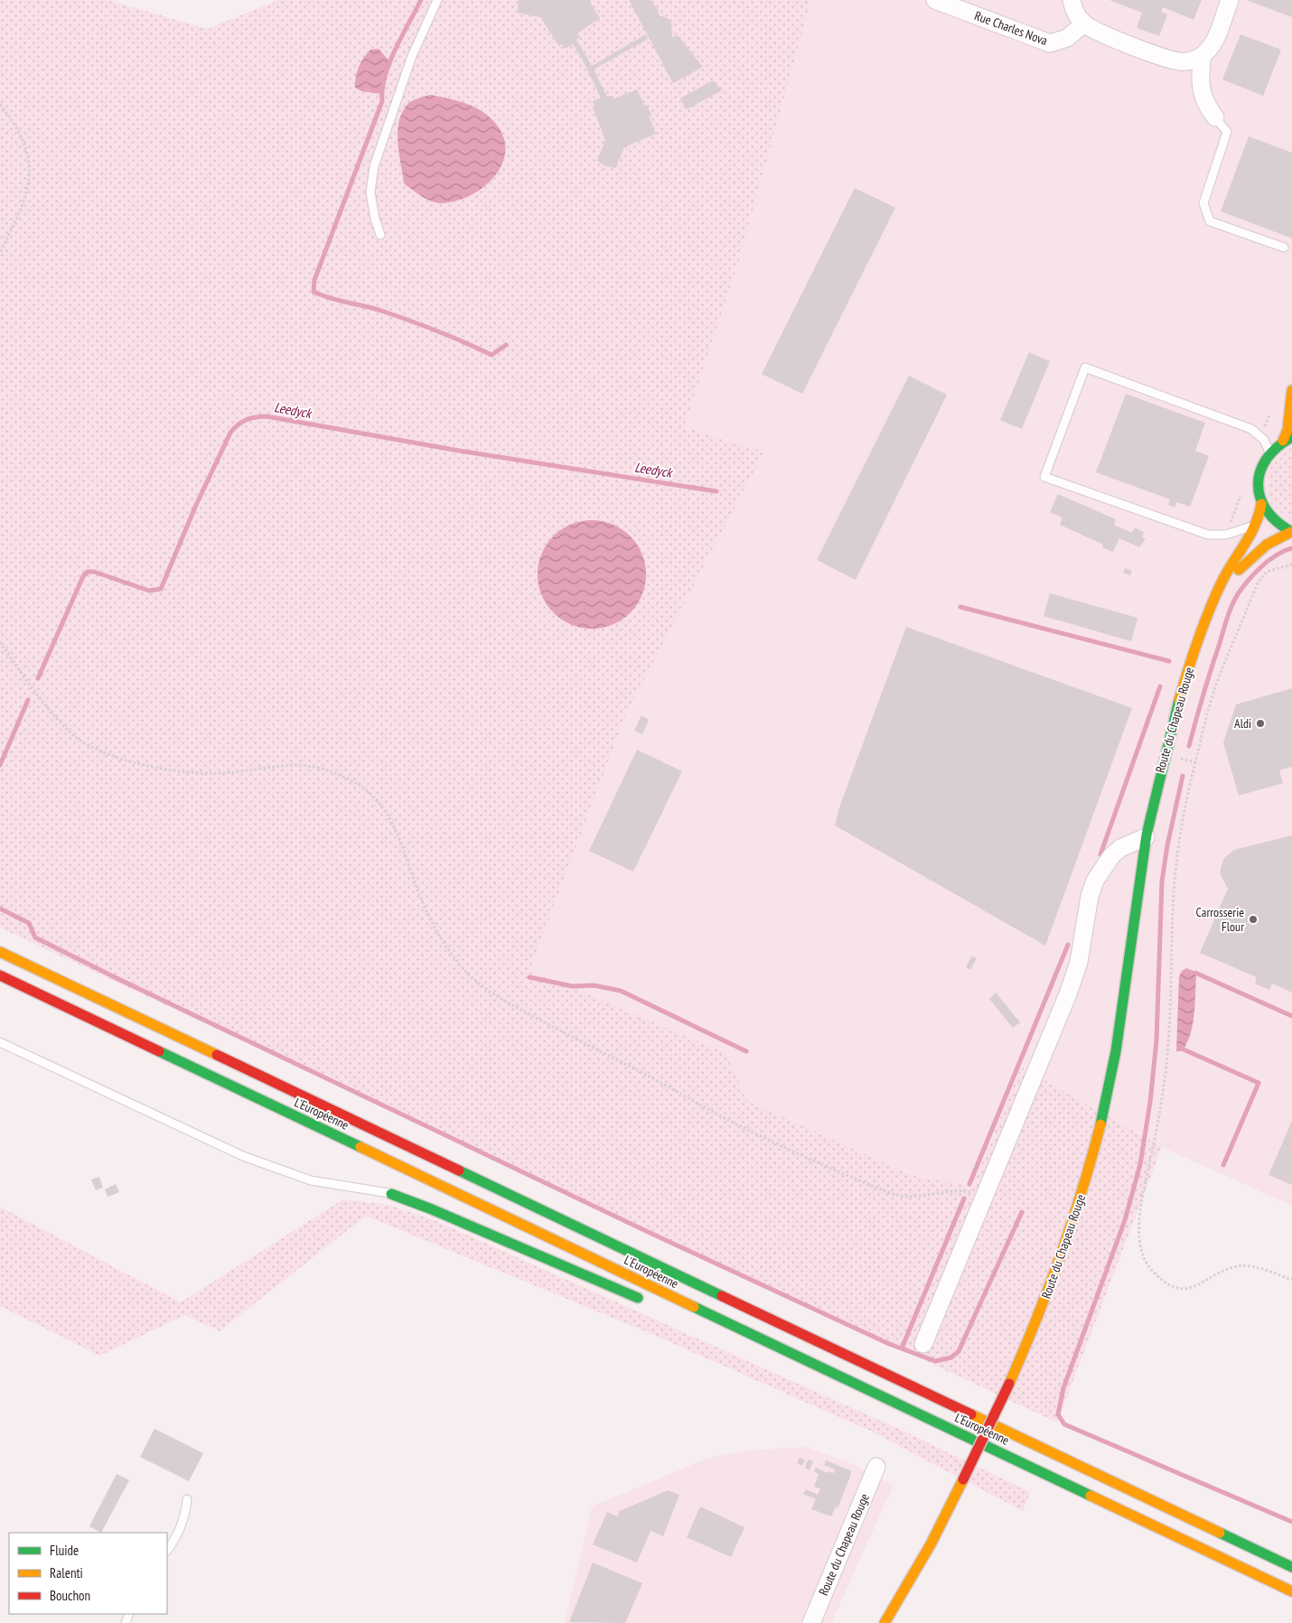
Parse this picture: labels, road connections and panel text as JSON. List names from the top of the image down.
{
  "streets": {
    "main road": ["Route du Chapeau Rouge", "L'Européenne"],
    "street": ["Rue Charles Nova"]
  },
  "water": ["Leedyck"],
  "places": ["Aldi", "Carrosserie Flour"],
  "legend": ["Fluide", "Ralenti", "Bouchon"]
}
